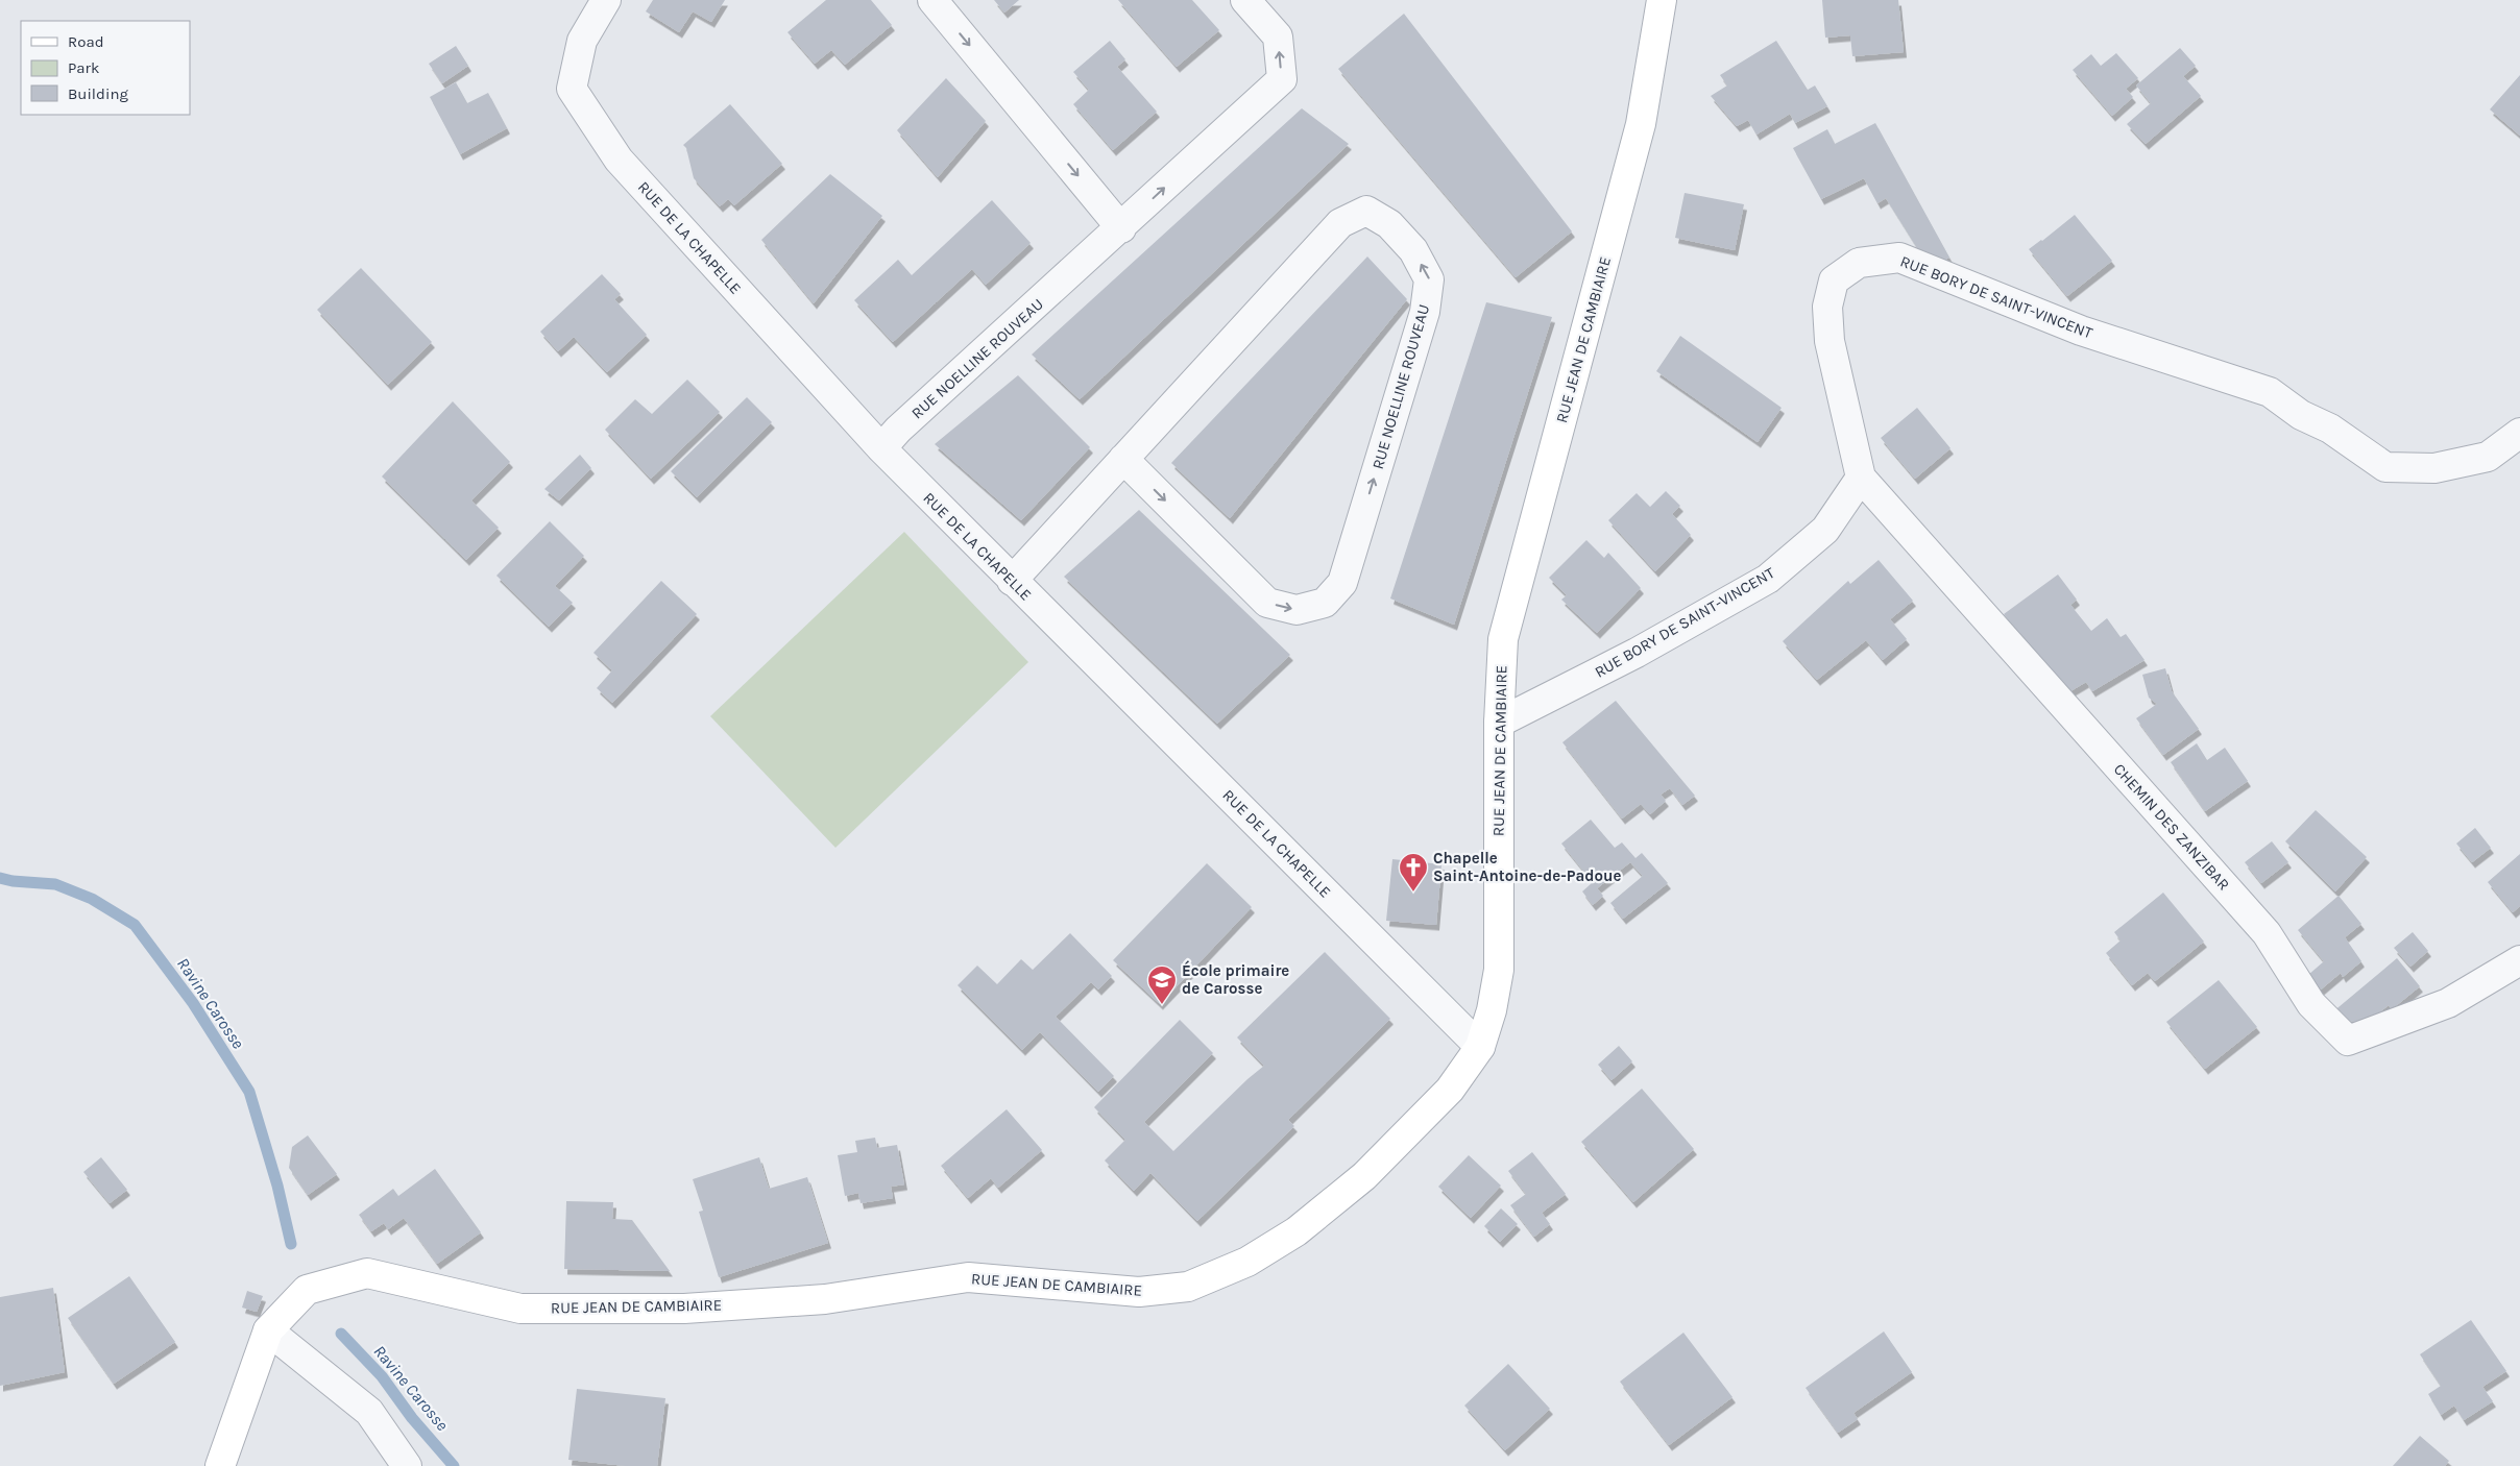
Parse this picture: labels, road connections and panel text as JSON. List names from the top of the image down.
{
  "streets": {
    "main road": ["RUE JEAN DE CAMBIAIRE"],
    "street": [
      "RUE DE LA CHAPELLE",
      "RUE BORY DE SAINT-VINCENT",
      "RUE NOELLINE ROUVEAU",
      "CHEMIN DES ZANZIBAR"
    ]
  },
  "crossings": [
    ["RUE DE LA CHAPELLE", "RUE JEAN DE CAMBIAIRE"],
    ["RUE DE LA CHAPELLE", "RUE NOELLINE ROUVEAU"],
    ["RUE BORY DE SAINT-VINCENT", "RUE JEAN DE CAMBIAIRE"],
    ["RUE BORY DE SAINT-VINCENT", "CHEMIN DES ZANZIBAR"]
  ],
  "water": ["Ravine Carosse"],
  "places": {
    "church": ["Chapelle Saint-Antoine-de-Padoue"],
    "school or university": ["École primaire de Carosse"]
  },
  "legend": ["Road", "Park", "Building"]
}
